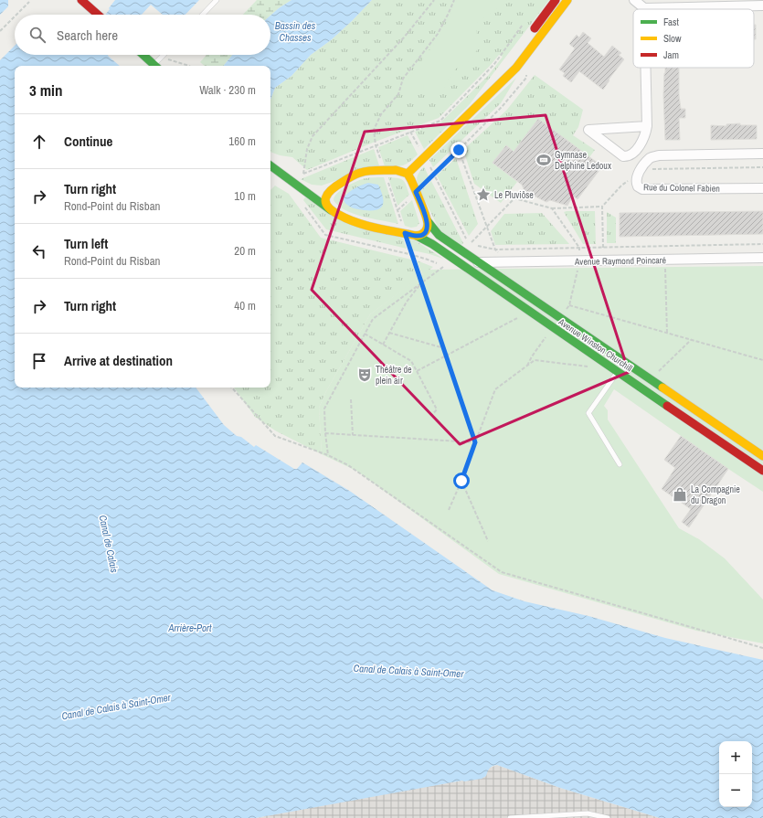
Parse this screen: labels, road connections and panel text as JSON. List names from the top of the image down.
{
  "streets": {
    "street": ["Rue du Colonel Fabien", "Avenue Raymond Poincaré", "Avenue Winston Churchill"]
  },
  "crossings": [
    ["Avenue Raymond Poincaré", "Avenue Winston Churchill"]
  ],
  "water": [
    "Bassin des Chasses",
    "Canal de Calais",
    "Arrière-Port",
    "Canal de Calais à Saint-Omer"
  ],
  "places": {
    "sports": ["Gymnase Delphine Ledoux"],
    "place": ["Le Pluviôse"],
    "theatre": ["Théâtre de plein air"],
    "shop": ["La Compagnie du Dragon"]
  },
  "legend": ["Fast", "Slow", "Jam"],
  "page": {
    "search": "Search here",
    "heading": ["3 min", "Walk · 230 m"],
    "list": [
      ["Continue", "160 m"],
      ["Turn right", "Rond-Point du Risban", "10 m"],
      ["Turn left", "Rond-Point du Risban", "20 m"],
      ["Turn right", "40 m"],
      "Arrive at destination"
    ],
    "map_buttons": ["+", "−"]
  }
}
